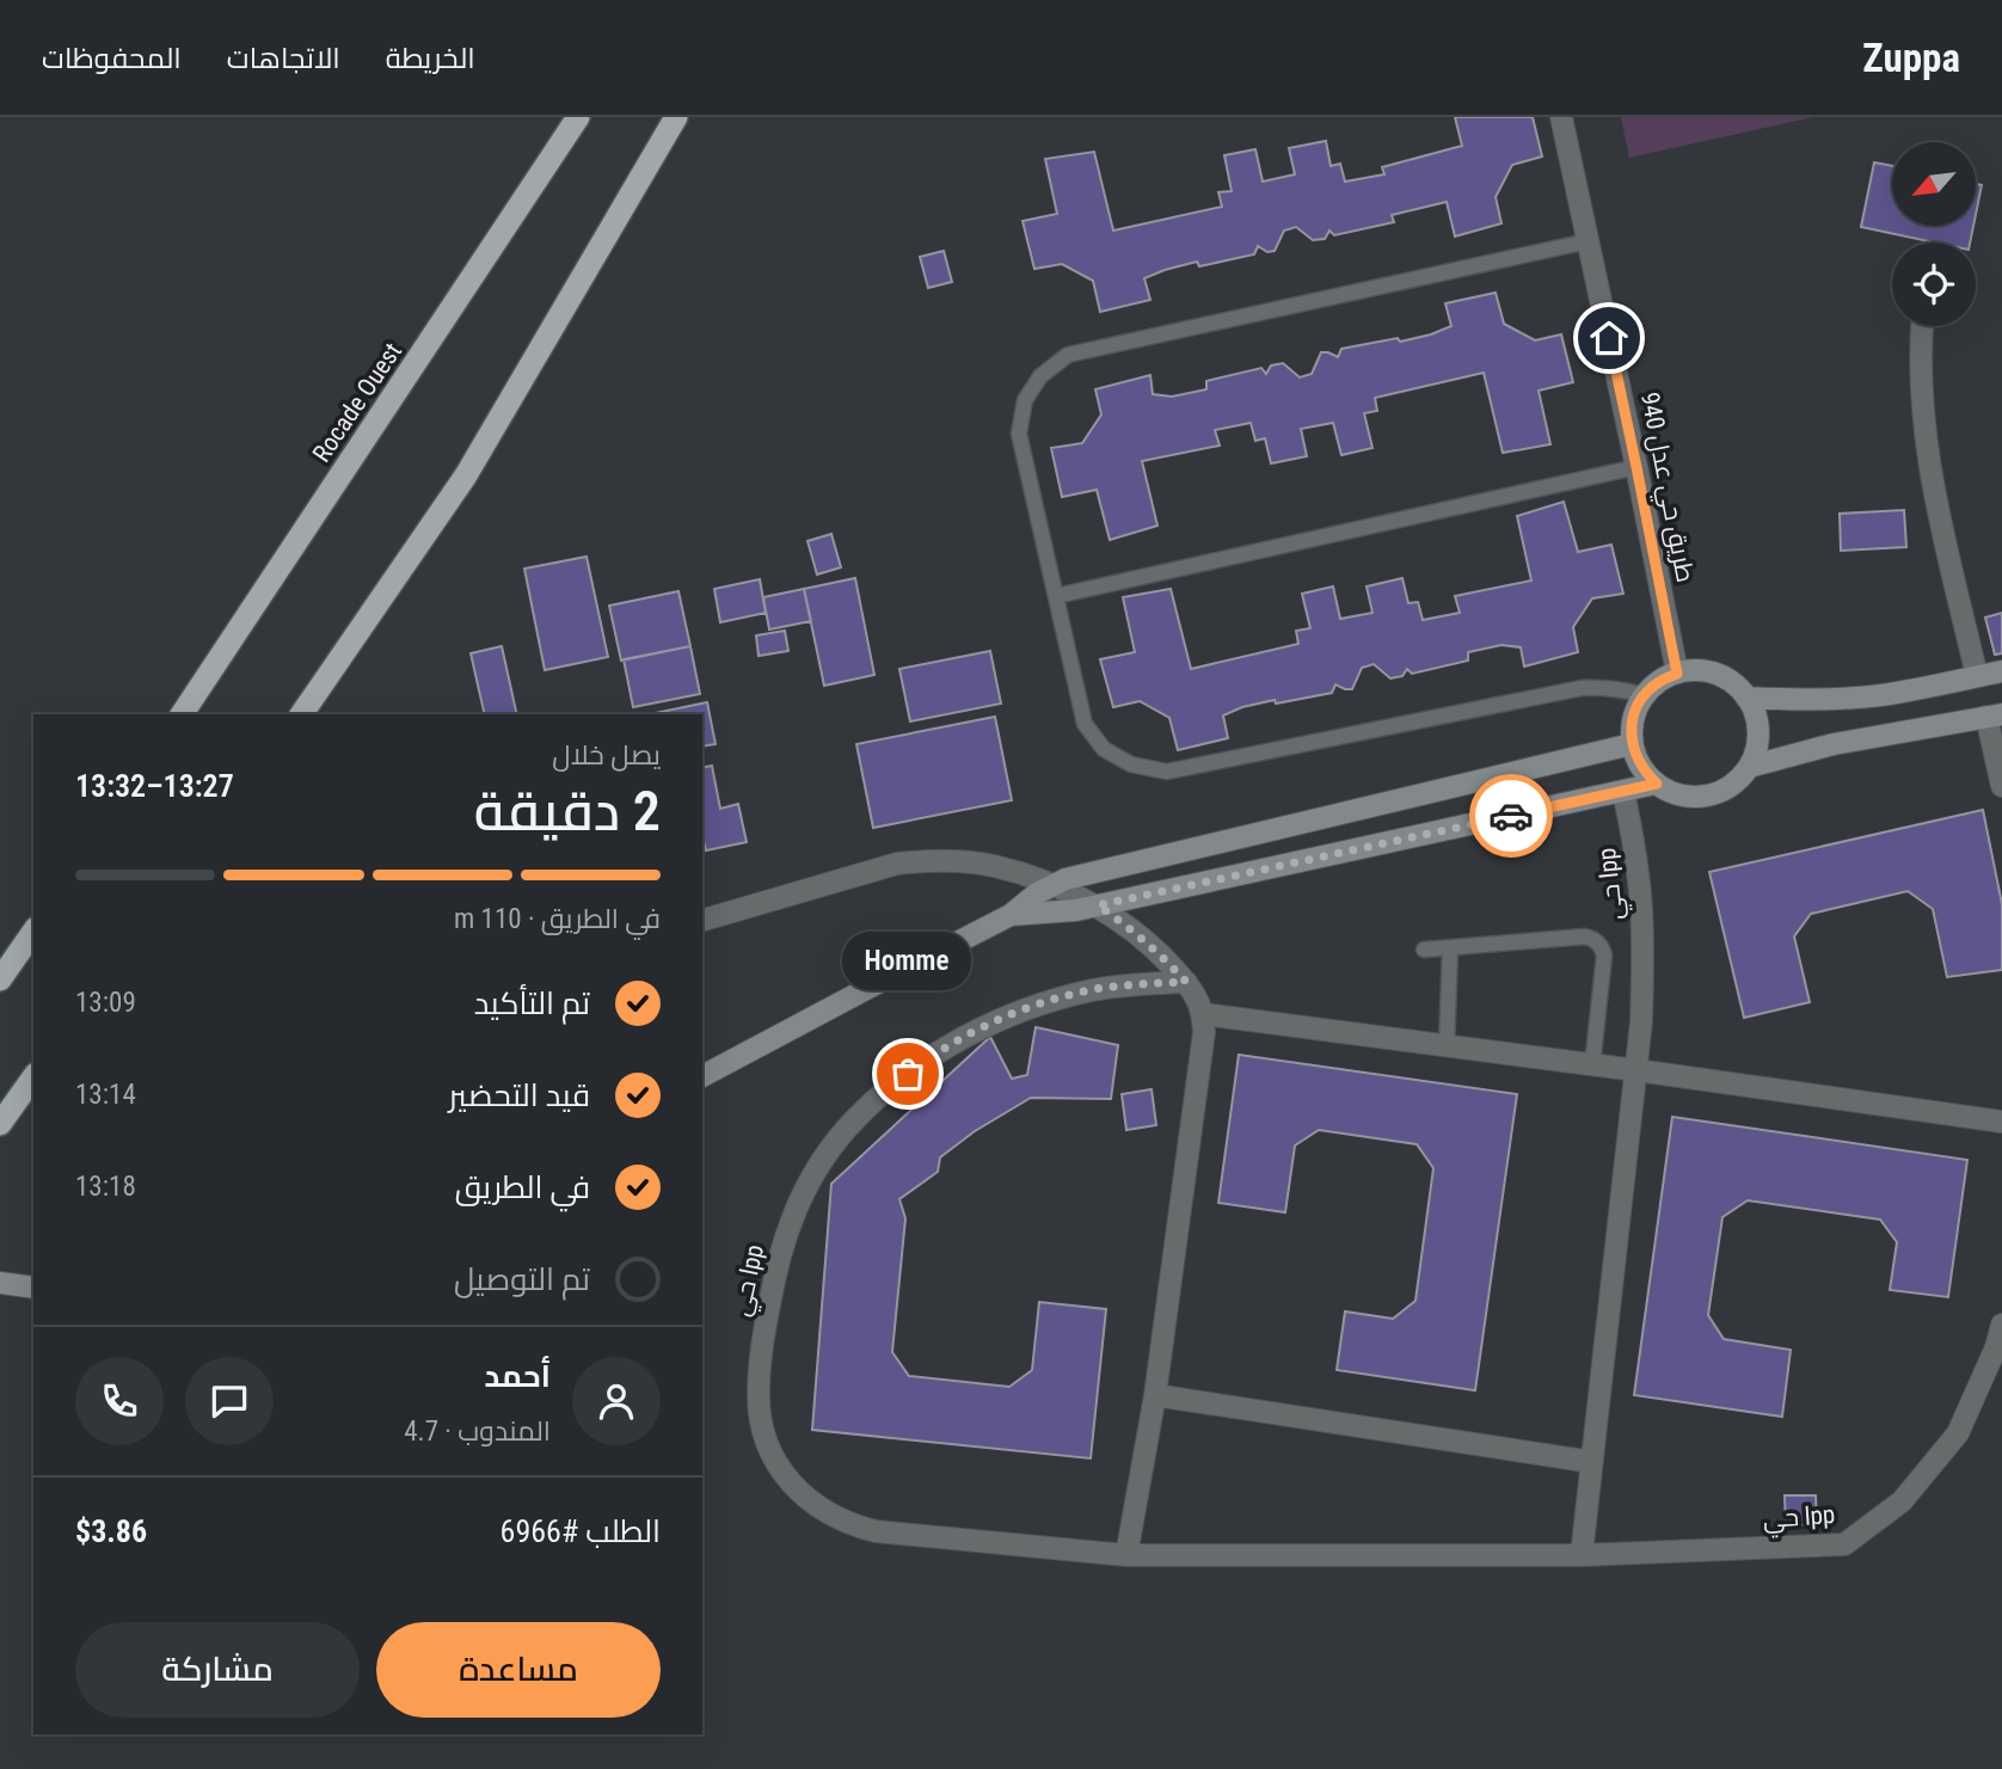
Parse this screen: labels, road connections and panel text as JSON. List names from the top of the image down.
{
  "streets": {
    "highway": ["Rocade Ouest"],
    "street": ["طريق حي عدل 940", "حي lpp"]
  },
  "places": ["Homme"],
  "north": "bottom left",
  "page": {
    "header": "Zuppa",
    "nav": ["الخريطة", "الاتجاهات", "المحفوظات"],
    "heading": ["2 دقيقة", "يصل خلال", "13:27–13:32"],
    "panel": [
      "أحمد",
      "المندوب · 4.7",
      "الطلب #6966",
      "$3.86"
    ],
    "bar": "في الطريق · 110 m",
    "bubble": "Homme",
    "list": [
      ["تم التأكيد", "13:09"],
      ["قيد التحضير", "13:14"],
      ["في الطريق", "13:18"],
      "تم التوصيل"
    ],
    "buttons": ["مساعدة", "مشاركة"]
  }
}
